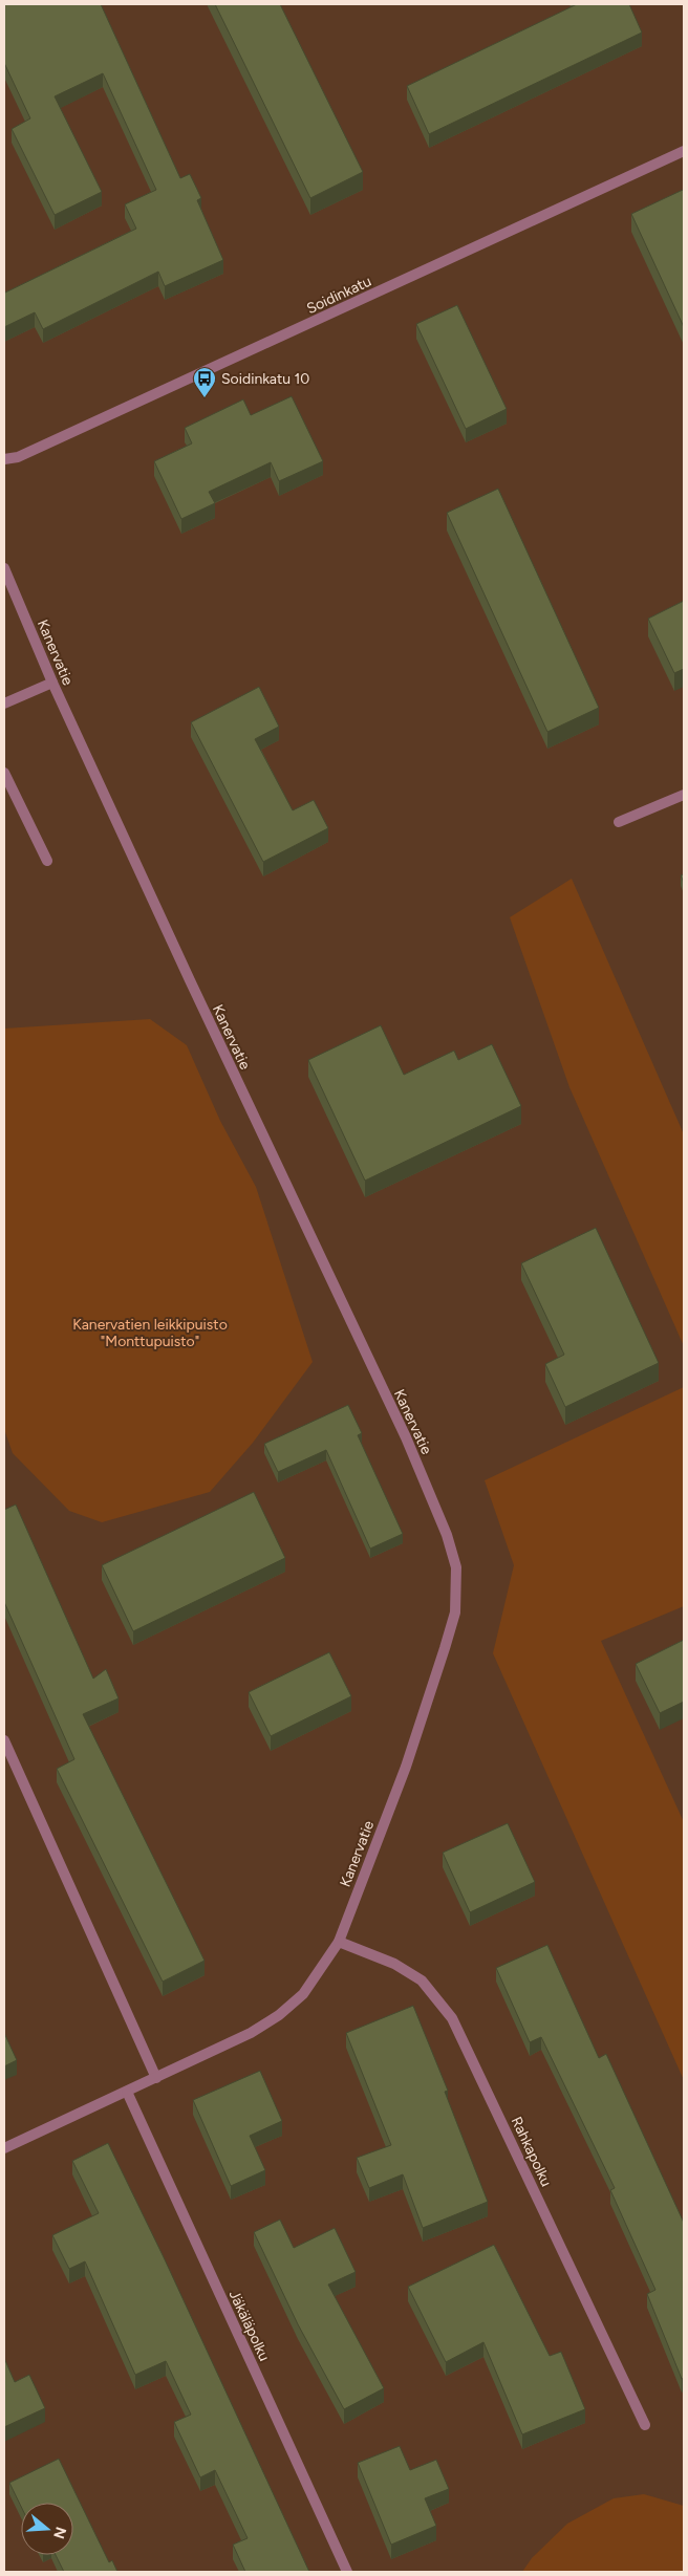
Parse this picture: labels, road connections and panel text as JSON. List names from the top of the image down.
{
  "streets": {
    "street": [
      "Soidinkatu",
      "Kanervatie",
      "Rahkapolku",
      "Jäkäläpolku"
    ]
  },
  "crossings": [
    ["Kanervatie", "Rahkapolku"],
    ["Kanervatie", "Jäkäläpolku"]
  ],
  "parks": ["Kanervatien leikkipuisto \"Monttupuisto\""],
  "places": {
    "bus stop": ["Soidinkatu 10"]
  },
  "north": "right"
}
